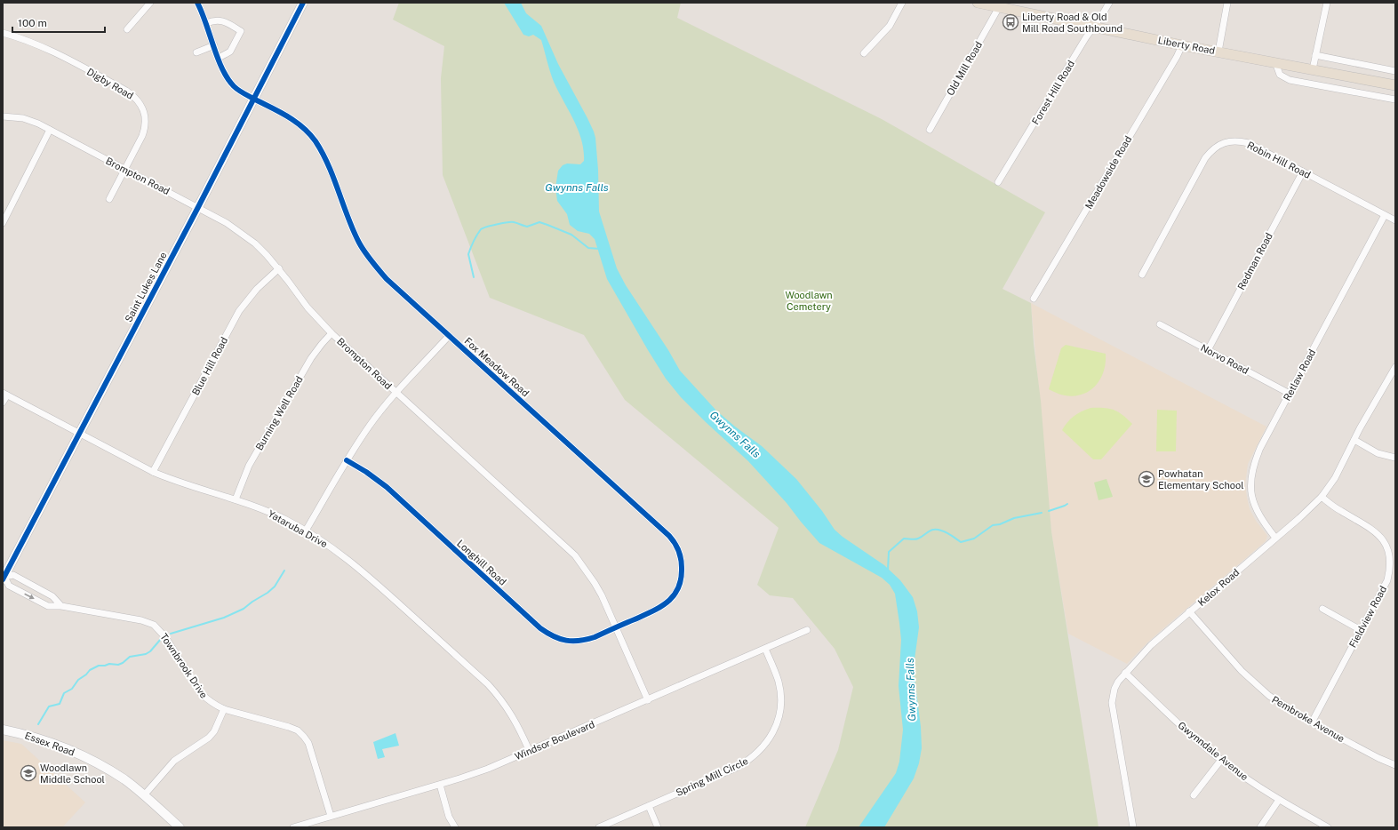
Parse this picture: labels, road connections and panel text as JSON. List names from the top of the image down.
{
  "streets": {
    "main road": ["Liberty Road"],
    "street": [
      "Old Mill Road",
      "Digby Road",
      "Forest Hill Road",
      "Robin Hill Road",
      "Meadowside Road",
      "Brompton Road",
      "Redman Road",
      "Saint Lukes Lane",
      "Norvo Road",
      "Blue Hill Road",
      "Fox Meadow Road",
      "Retlaw Road",
      "Burning Well Road",
      "Yataruba Drive",
      "Longhill Road",
      "Kelox Road",
      "Fieldview Road",
      "Townbrook Drive",
      "Pembroke Avenue",
      "Windsor Boulevard",
      "Essex Road",
      "Gwynndale Avenue",
      "Spring Mill Circle"
    ]
  },
  "crossings": [
    ["Liberty Road", "Old Mill Road"],
    ["Liberty Road", "Forest Hill Road"],
    ["Liberty Road", "Meadowside Road"],
    ["Digby Road", "Brompton Road"],
    ["Robin Hill Road", "Redman Road"],
    ["Robin Hill Road", "Retlaw Road"],
    ["Brompton Road", "Saint Lukes Lane"],
    ["Brompton Road", "Blue Hill Road"],
    ["Brompton Road", "Fox Meadow Road"],
    ["Brompton Road", "Burning Well Road"],
    ["Brompton Road", "Longhill Road"],
    ["Brompton Road", "Windsor Boulevard"],
    ["Redman Road", "Norvo Road"],
    ["Saint Lukes Lane", "Fox Meadow Road"],
    ["Saint Lukes Lane", "Yataruba Drive"],
    ["Saint Lukes Lane", "Townbrook Drive"],
    ["Norvo Road", "Retlaw Road"],
    ["Blue Hill Road", "Yataruba Drive"],
    ["Fox Meadow Road", "Longhill Road"],
    ["Retlaw Road", "Kelox Road"],
    ["Burning Well Road", "Yataruba Drive"],
    ["Yataruba Drive", "Windsor Boulevard"],
    ["Kelox Road", "Fieldview Road"],
    ["Kelox Road", "Pembroke Avenue"],
    ["Kelox Road", "Gwynndale Avenue"],
    ["Fieldview Road", "Pembroke Avenue"],
    ["Townbrook Drive", "Windsor Boulevard"],
    ["Windsor Boulevard", "Spring Mill Circle"]
  ],
  "water": ["Gwynns Falls"],
  "parks": ["Woodlawn Cemetery"],
  "places": {
    "bus stop": ["Liberty Road & Old Mill Road Southbound"],
    "school or university": ["Powhatan Elementary School", "Woodlawn Middle School"]
  },
  "scale_bar": "100 m"
}
